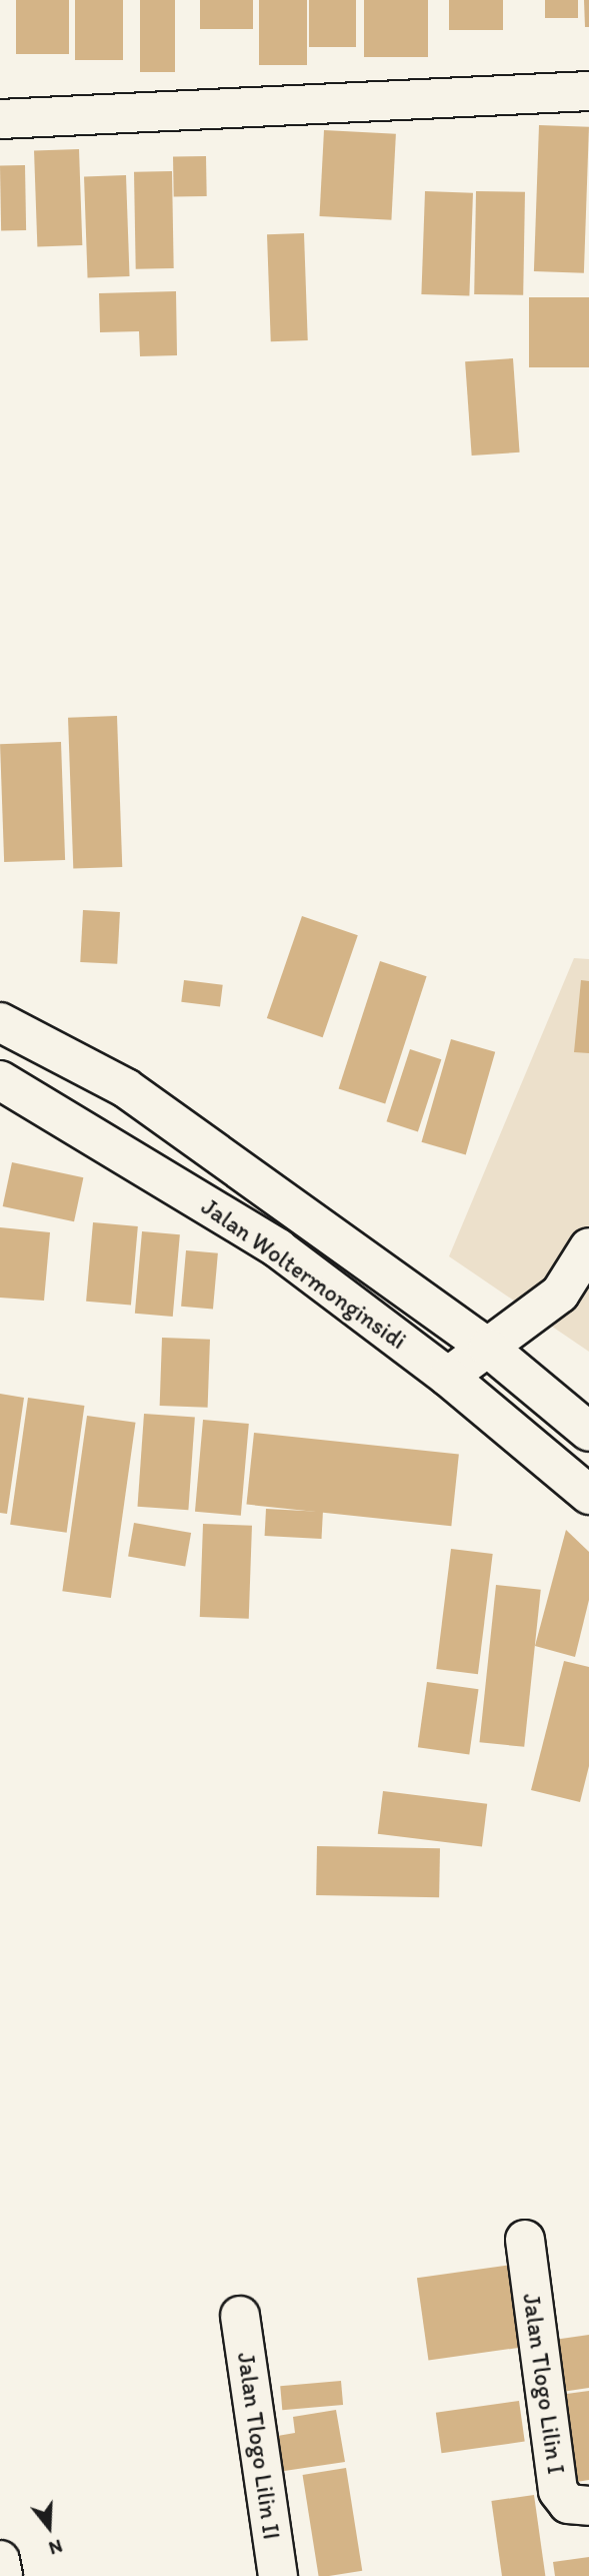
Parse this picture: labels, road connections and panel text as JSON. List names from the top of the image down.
{
  "streets": {
    "main road": ["Jalan Woltermonginsidi", "Jalan Tlogo Lilin I", "Jalan Tlogo Lilin II"]
  },
  "north": "bottom"
}
